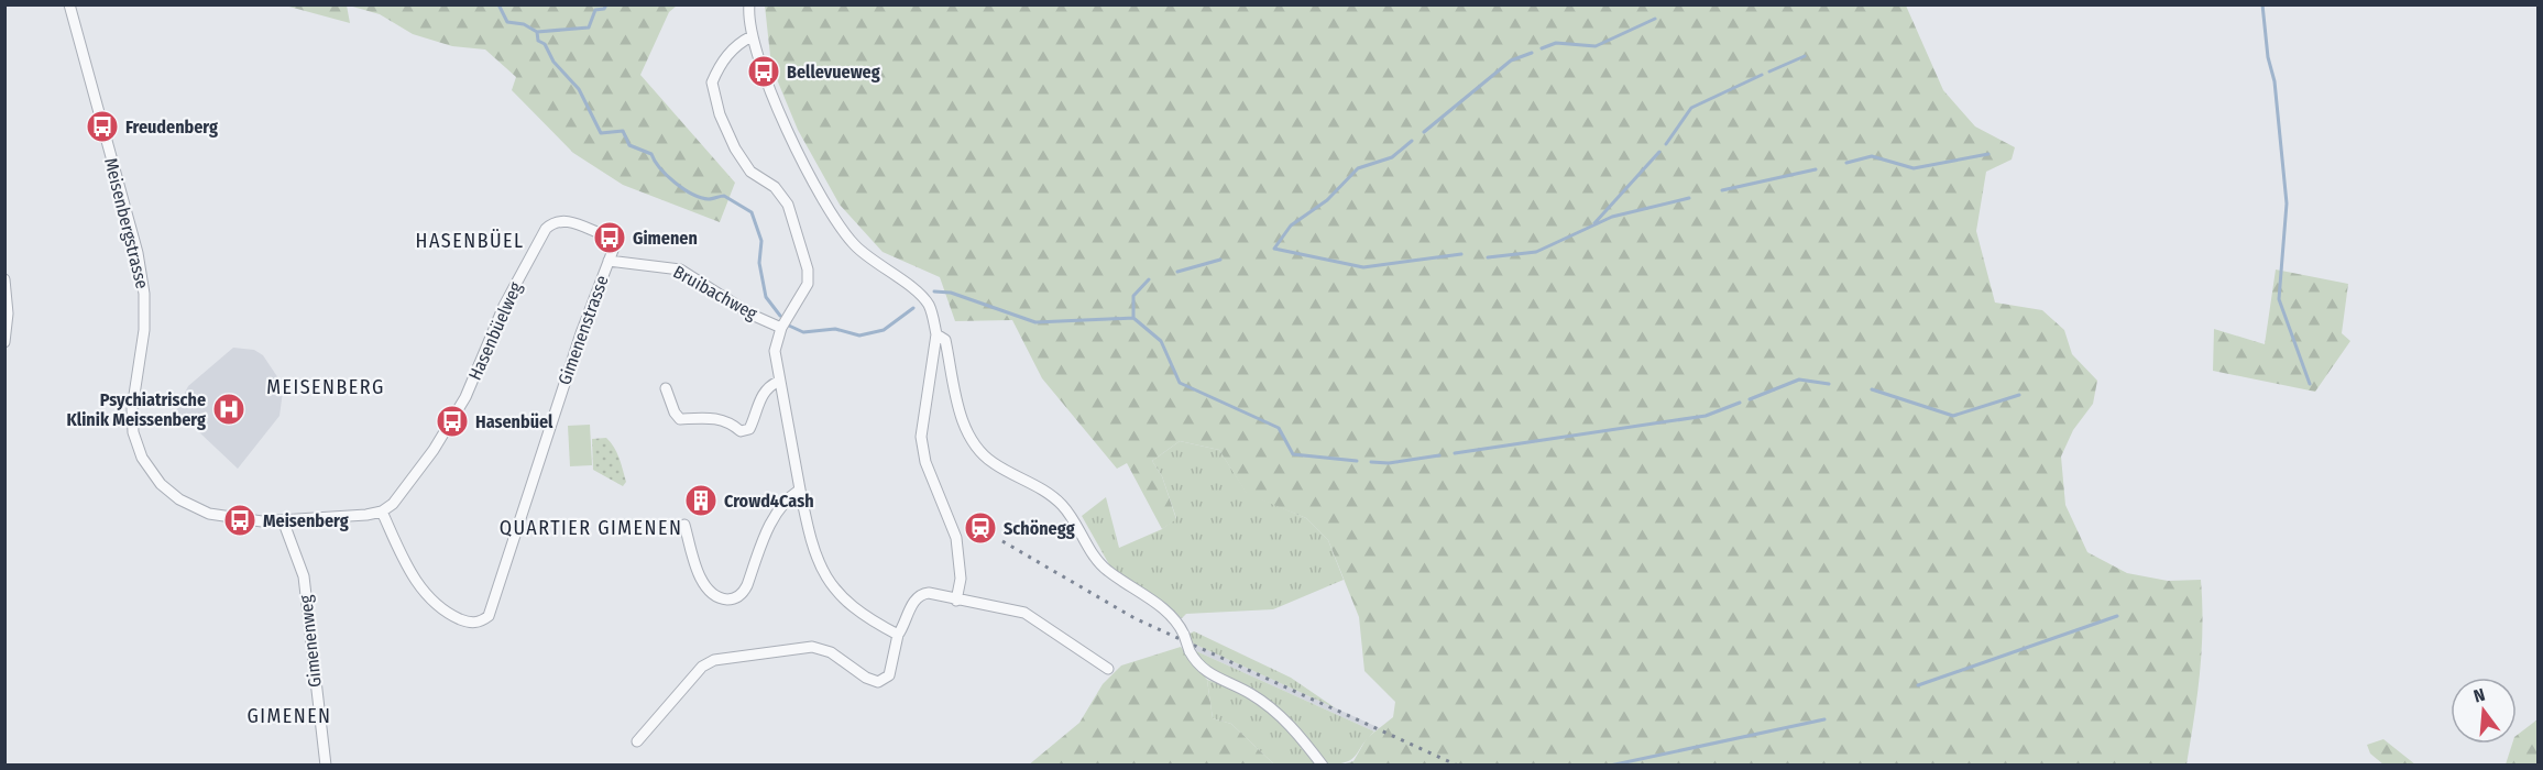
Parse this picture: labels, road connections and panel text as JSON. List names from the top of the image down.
{
  "streets": {
    "street": [
      "Meisenbergstrasse",
      "Bruibachweg",
      "Gimenenstrasse",
      "Hasenbüelweg",
      "Gimenenweg"
    ]
  },
  "crossings": [
    ["Meisenbergstrasse", "Gimenenstrasse"],
    ["Meisenbergstrasse", "Hasenbüelweg"],
    ["Meisenbergstrasse", "Gimenenweg"],
    ["Bruibachweg", "Gimenenstrasse"],
    ["Bruibachweg", "Hasenbüelweg"],
    ["Gimenenstrasse", "Hasenbüelweg"]
  ],
  "districts": [
    "HASENBÜEL",
    "MEISENBERG",
    "QUARTIER GIMENEN",
    "GIMENEN"
  ],
  "places": {
    "bus stop": [
      "Bellevueweg",
      "Freudenberg",
      "Gimenen",
      "Hasenbüel",
      "Meisenberg"
    ],
    "hospital": ["Psychiatrische Klinik Meissenberg"],
    "building": ["Crowd4Cash"],
    "station": ["Schönegg"]
  },
  "north": "top"
}
